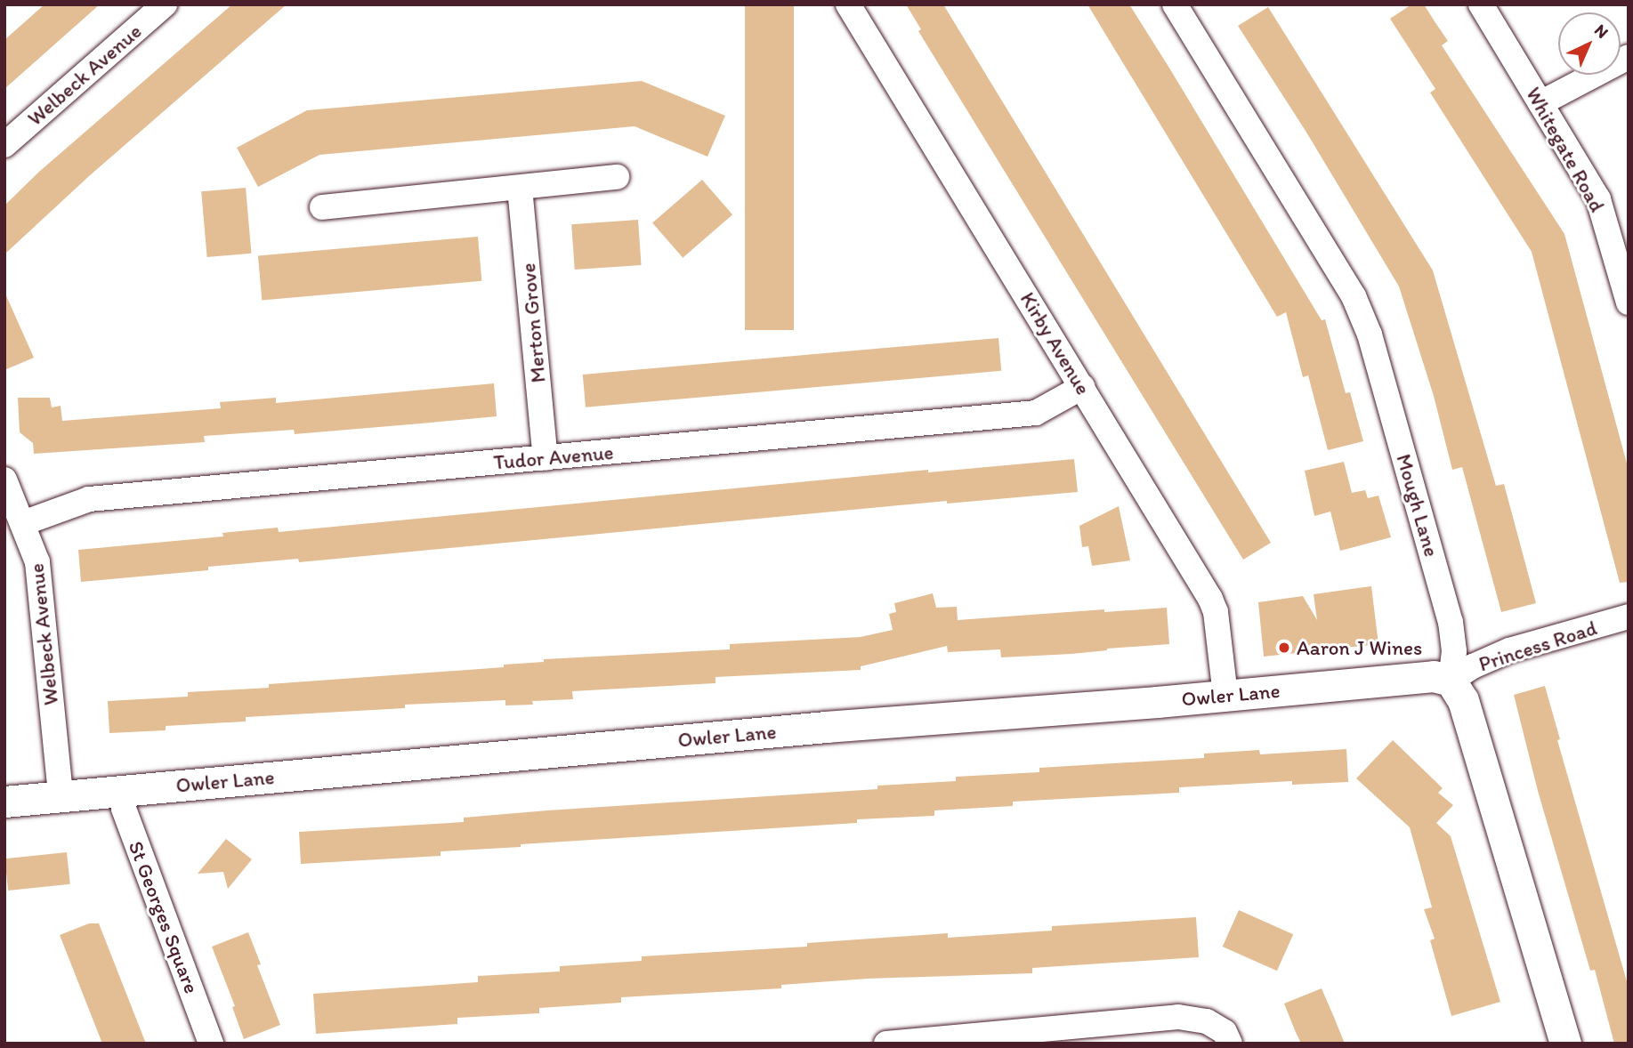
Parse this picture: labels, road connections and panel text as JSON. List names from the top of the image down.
{
  "streets": {
    "street": [
      "Welbeck Avenue",
      "Whitegate Road",
      "Merton Grove",
      "Kirby Avenue",
      "Tudor Avenue",
      "Mough Lane",
      "Princess Road",
      "Owler Lane",
      "St Georges Square"
    ]
  },
  "crossings": [
    ["Welbeck Avenue", "Tudor Avenue"],
    ["Welbeck Avenue", "Owler Lane"],
    ["Merton Grove", "Tudor Avenue"],
    ["Kirby Avenue", "Tudor Avenue"],
    ["Kirby Avenue", "Owler Lane"],
    ["Mough Lane", "Princess Road"],
    ["Mough Lane", "Owler Lane"],
    ["Princess Road", "Owler Lane"],
    ["Owler Lane", "St Georges Square"]
  ],
  "places": ["Aaron J Wines"],
  "north": "top right"
}
